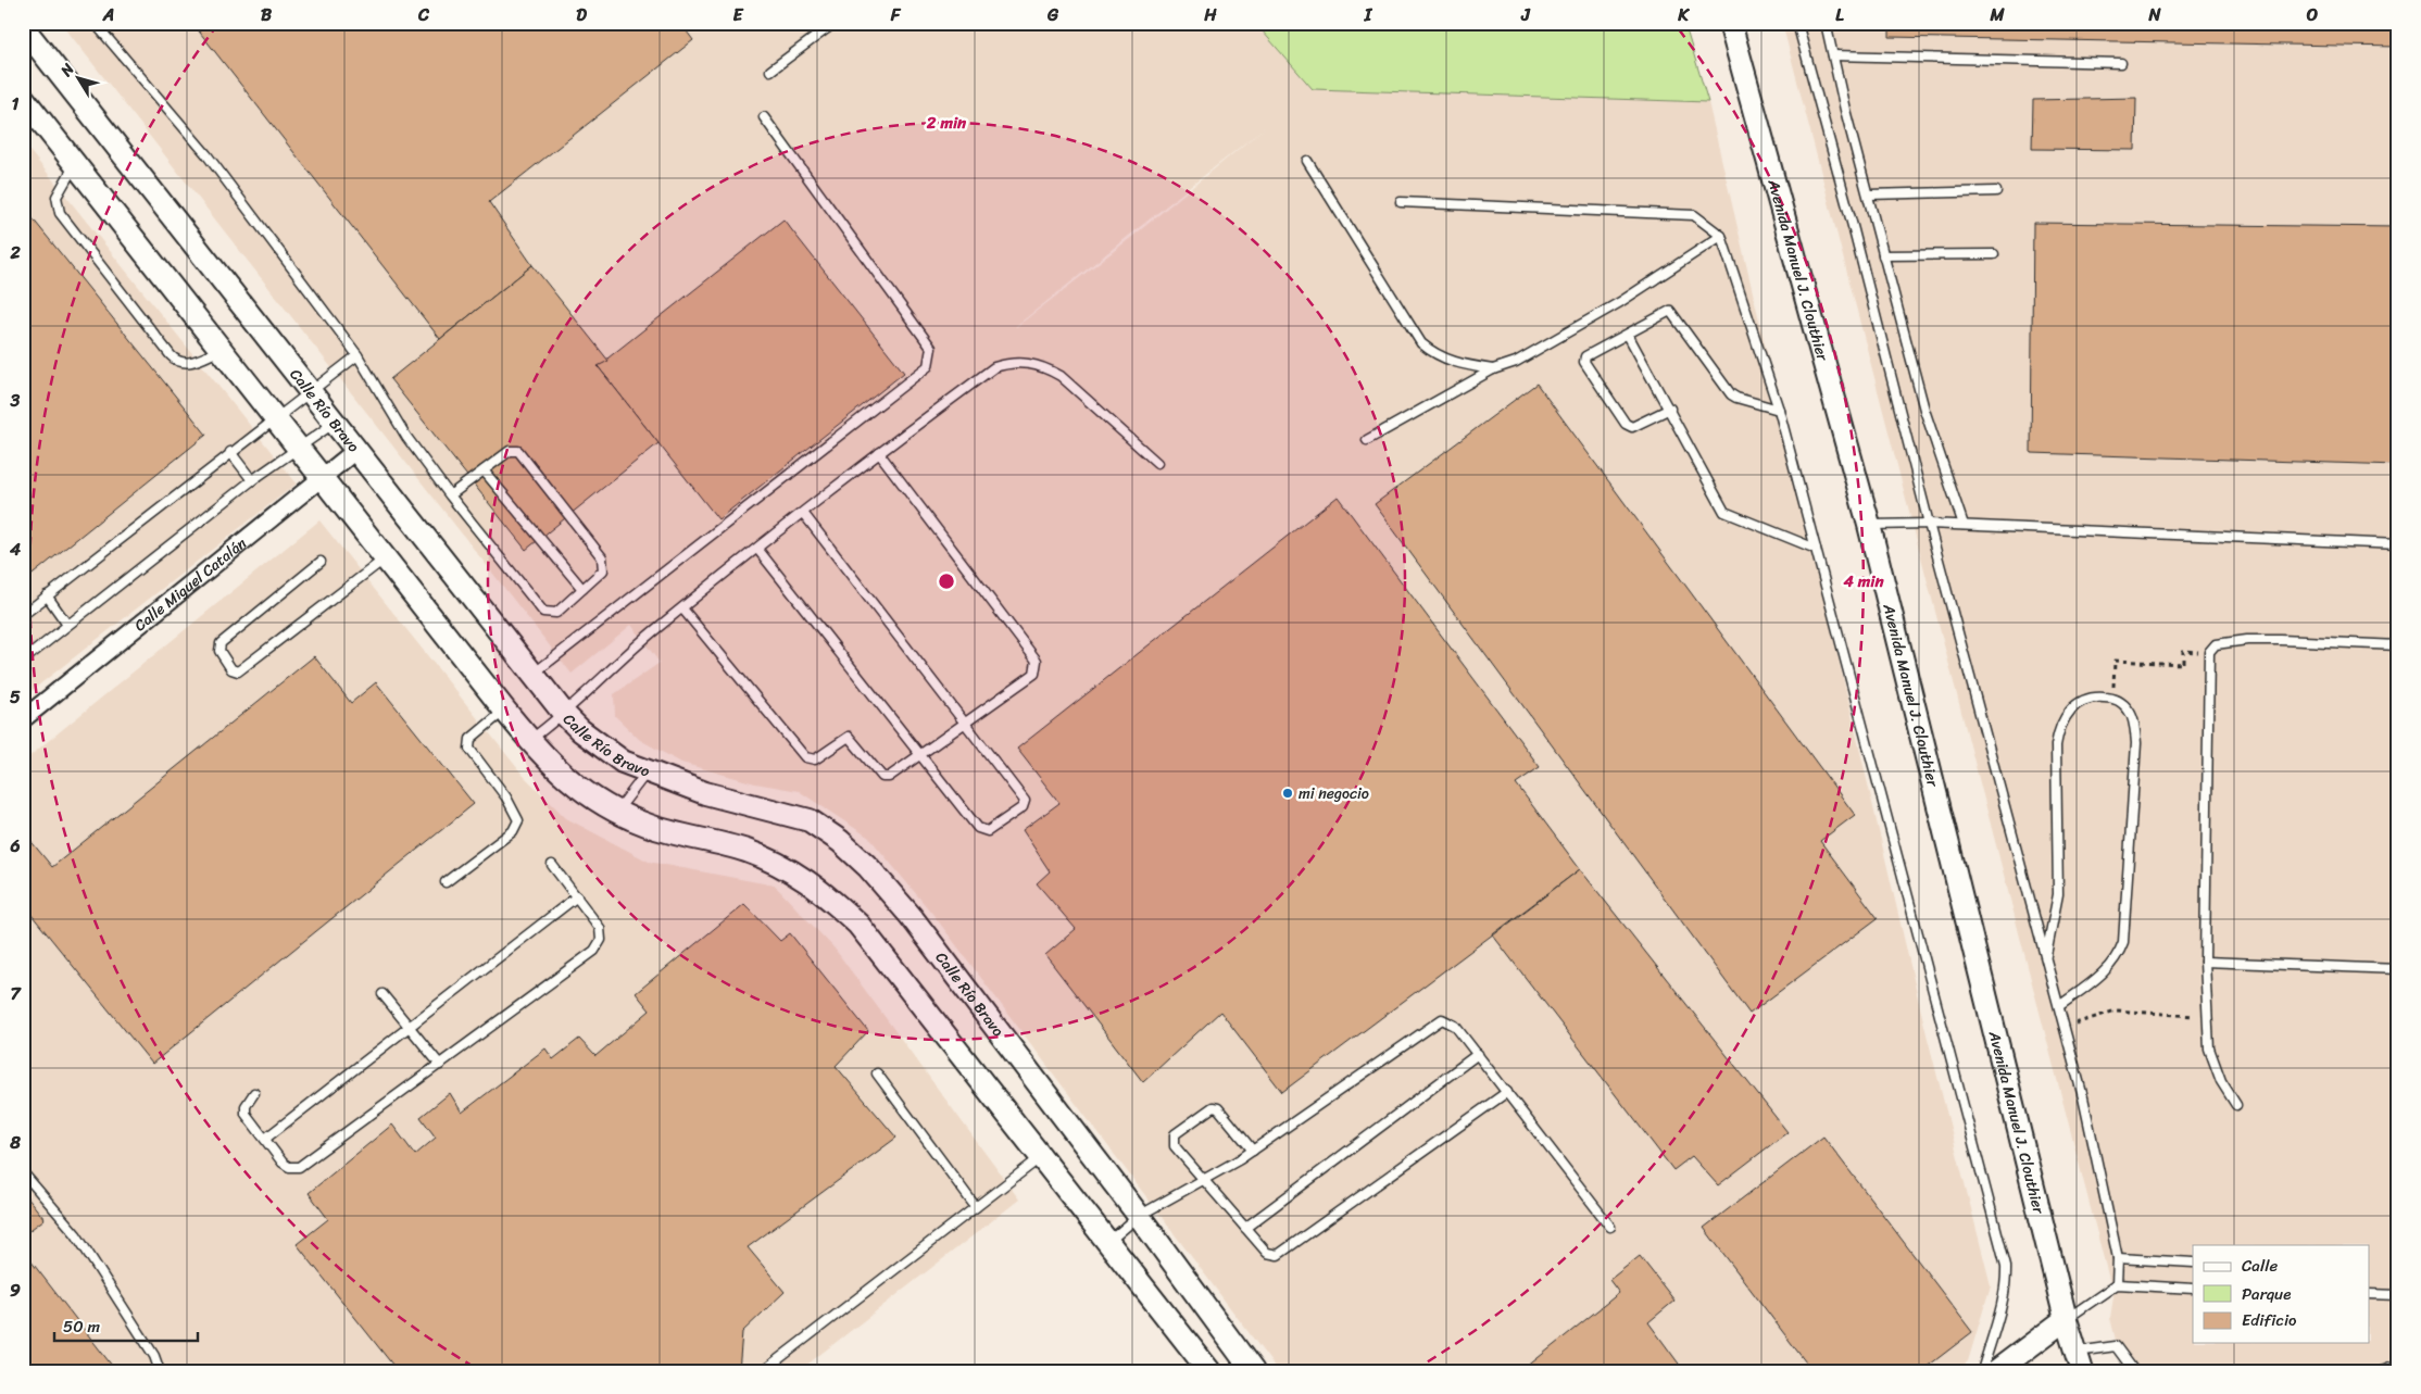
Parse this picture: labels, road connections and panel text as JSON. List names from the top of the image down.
{
  "streets": {
    "street": ["Avenida Manuel J. Clouthier", "Calle Río Bravo", "Calle Miguel Catalán"]
  },
  "crossings": [
    ["Calle Río Bravo", "Calle Miguel Catalán"]
  ],
  "places": ["mi negocio"],
  "legend": ["Calle", "Parque", "Edificio"],
  "scale_bar": "50 m",
  "north": "top left",
  "grid": {
    "columns": [
      "A",
      "B",
      "C",
      "D",
      "E",
      "F",
      "G",
      "H",
      "I",
      "J",
      "K",
      "L",
      "M",
      "N",
      "O"
    ],
    "rows": [
      "1",
      "2",
      "3",
      "4",
      "5",
      "6",
      "7",
      "8",
      "9"
    ]
  },
  "rings": ["2 min", "4 min"]
}
